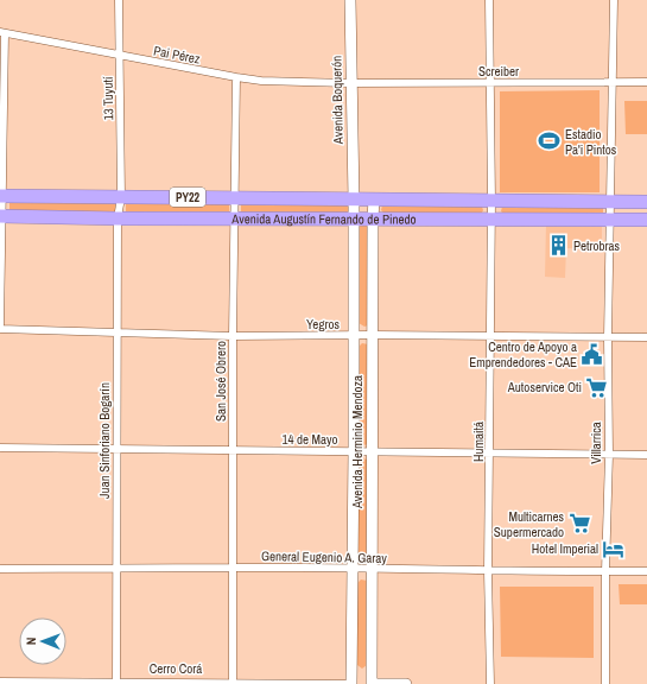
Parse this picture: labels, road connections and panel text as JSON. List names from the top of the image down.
{
  "streets": {
    "highway": ["PY22", "Avenida Augustín Fernando de Pinedo"],
    "street": [
      "Pai Pérez",
      "Screiber",
      "13 Tuyutí",
      "Avenida Boquerón",
      "Yegros",
      "San José Obrero",
      "14 de Mayo",
      "Juan Sinforiano Bogarín",
      "Avenida Herminio Mendoza",
      "Humaitá",
      "Villarrica",
      "General Eugenio A. Garay",
      "Cerro Corá"
    ]
  },
  "crossings": [
    ["Pai Pérez", "Screiber"],
    ["Pai Pérez", "13 Tuyutí"],
    ["Pai Pérez", "Avenida Boquerón"],
    ["Pai Pérez", "San José Obrero"],
    ["Screiber", "Avenida Boquerón"],
    ["Screiber", "Humaitá"],
    ["Screiber", "Villarrica"],
    ["13 Tuyutí", "Avenida Augustín Fernando de Pinedo"],
    ["13 Tuyutí", "Juan Sinforiano Bogarín"],
    ["Avenida Boquerón", "Avenida Augustín Fernando de Pinedo"],
    ["Avenida Boquerón", "Avenida Herminio Mendoza"],
    ["Avenida Augustín Fernando de Pinedo", "San José Obrero"],
    ["Avenida Augustín Fernando de Pinedo", "Juan Sinforiano Bogarín"],
    ["Avenida Augustín Fernando de Pinedo", "Avenida Herminio Mendoza"],
    ["Avenida Augustín Fernando de Pinedo", "Humaitá"],
    ["Avenida Augustín Fernando de Pinedo", "Villarrica"],
    ["Yegros", "San José Obrero"],
    ["Yegros", "Juan Sinforiano Bogarín"],
    ["Yegros", "Avenida Herminio Mendoza"],
    ["Yegros", "Humaitá"],
    ["Yegros", "Villarrica"],
    ["San José Obrero", "14 de Mayo"],
    ["San José Obrero", "General Eugenio A. Garay"],
    ["San José Obrero", "Cerro Corá"],
    ["14 de Mayo", "Juan Sinforiano Bogarín"],
    ["14 de Mayo", "Avenida Herminio Mendoza"],
    ["14 de Mayo", "Humaitá"],
    ["14 de Mayo", "Villarrica"],
    ["Juan Sinforiano Bogarín", "General Eugenio A. Garay"],
    ["Juan Sinforiano Bogarín", "Cerro Corá"],
    ["Avenida Herminio Mendoza", "General Eugenio A. Garay"],
    ["Avenida Herminio Mendoza", "Cerro Corá"],
    ["Humaitá", "General Eugenio A. Garay"],
    ["Villarrica", "General Eugenio A. Garay"]
  ],
  "places": {
    "sports": ["Estadio Pa'i Pintos"],
    "building": ["Petrobras"],
    "public building": ["Centro de Apoyo a Emprendedores - CAE"],
    "supermarket": ["Autoservice Oti", "Multicarnes Supermercado"],
    "hotel": ["Hotel Imperial"]
  },
  "north": "left"
}
